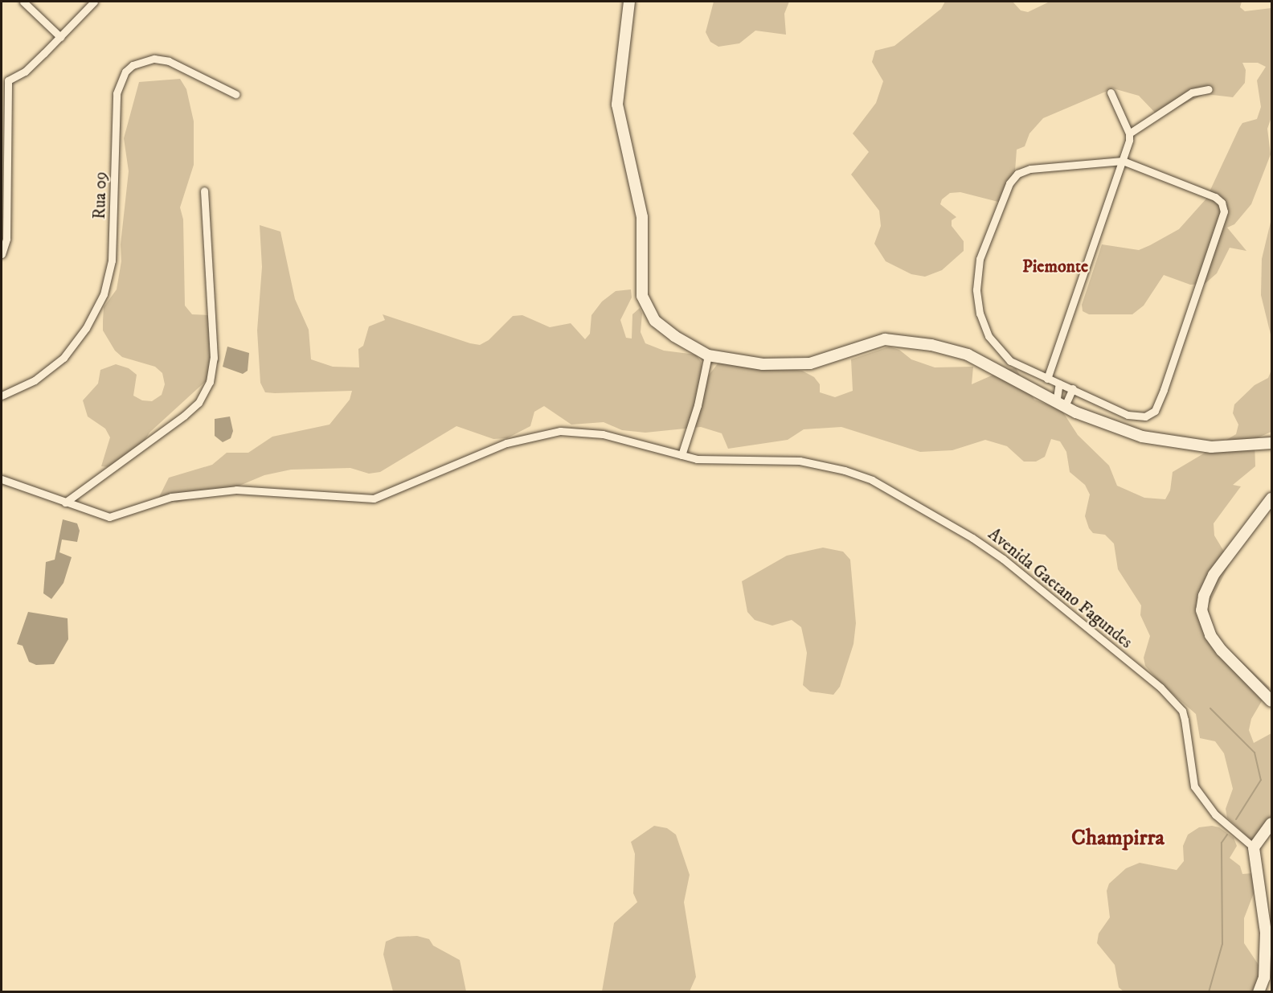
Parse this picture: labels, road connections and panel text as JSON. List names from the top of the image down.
{
  "streets": {
    "street": ["Rua 09", "Avenida Gaetano Fagundes"]
  },
  "districts": ["Piemonte", "Champirra"]
}
